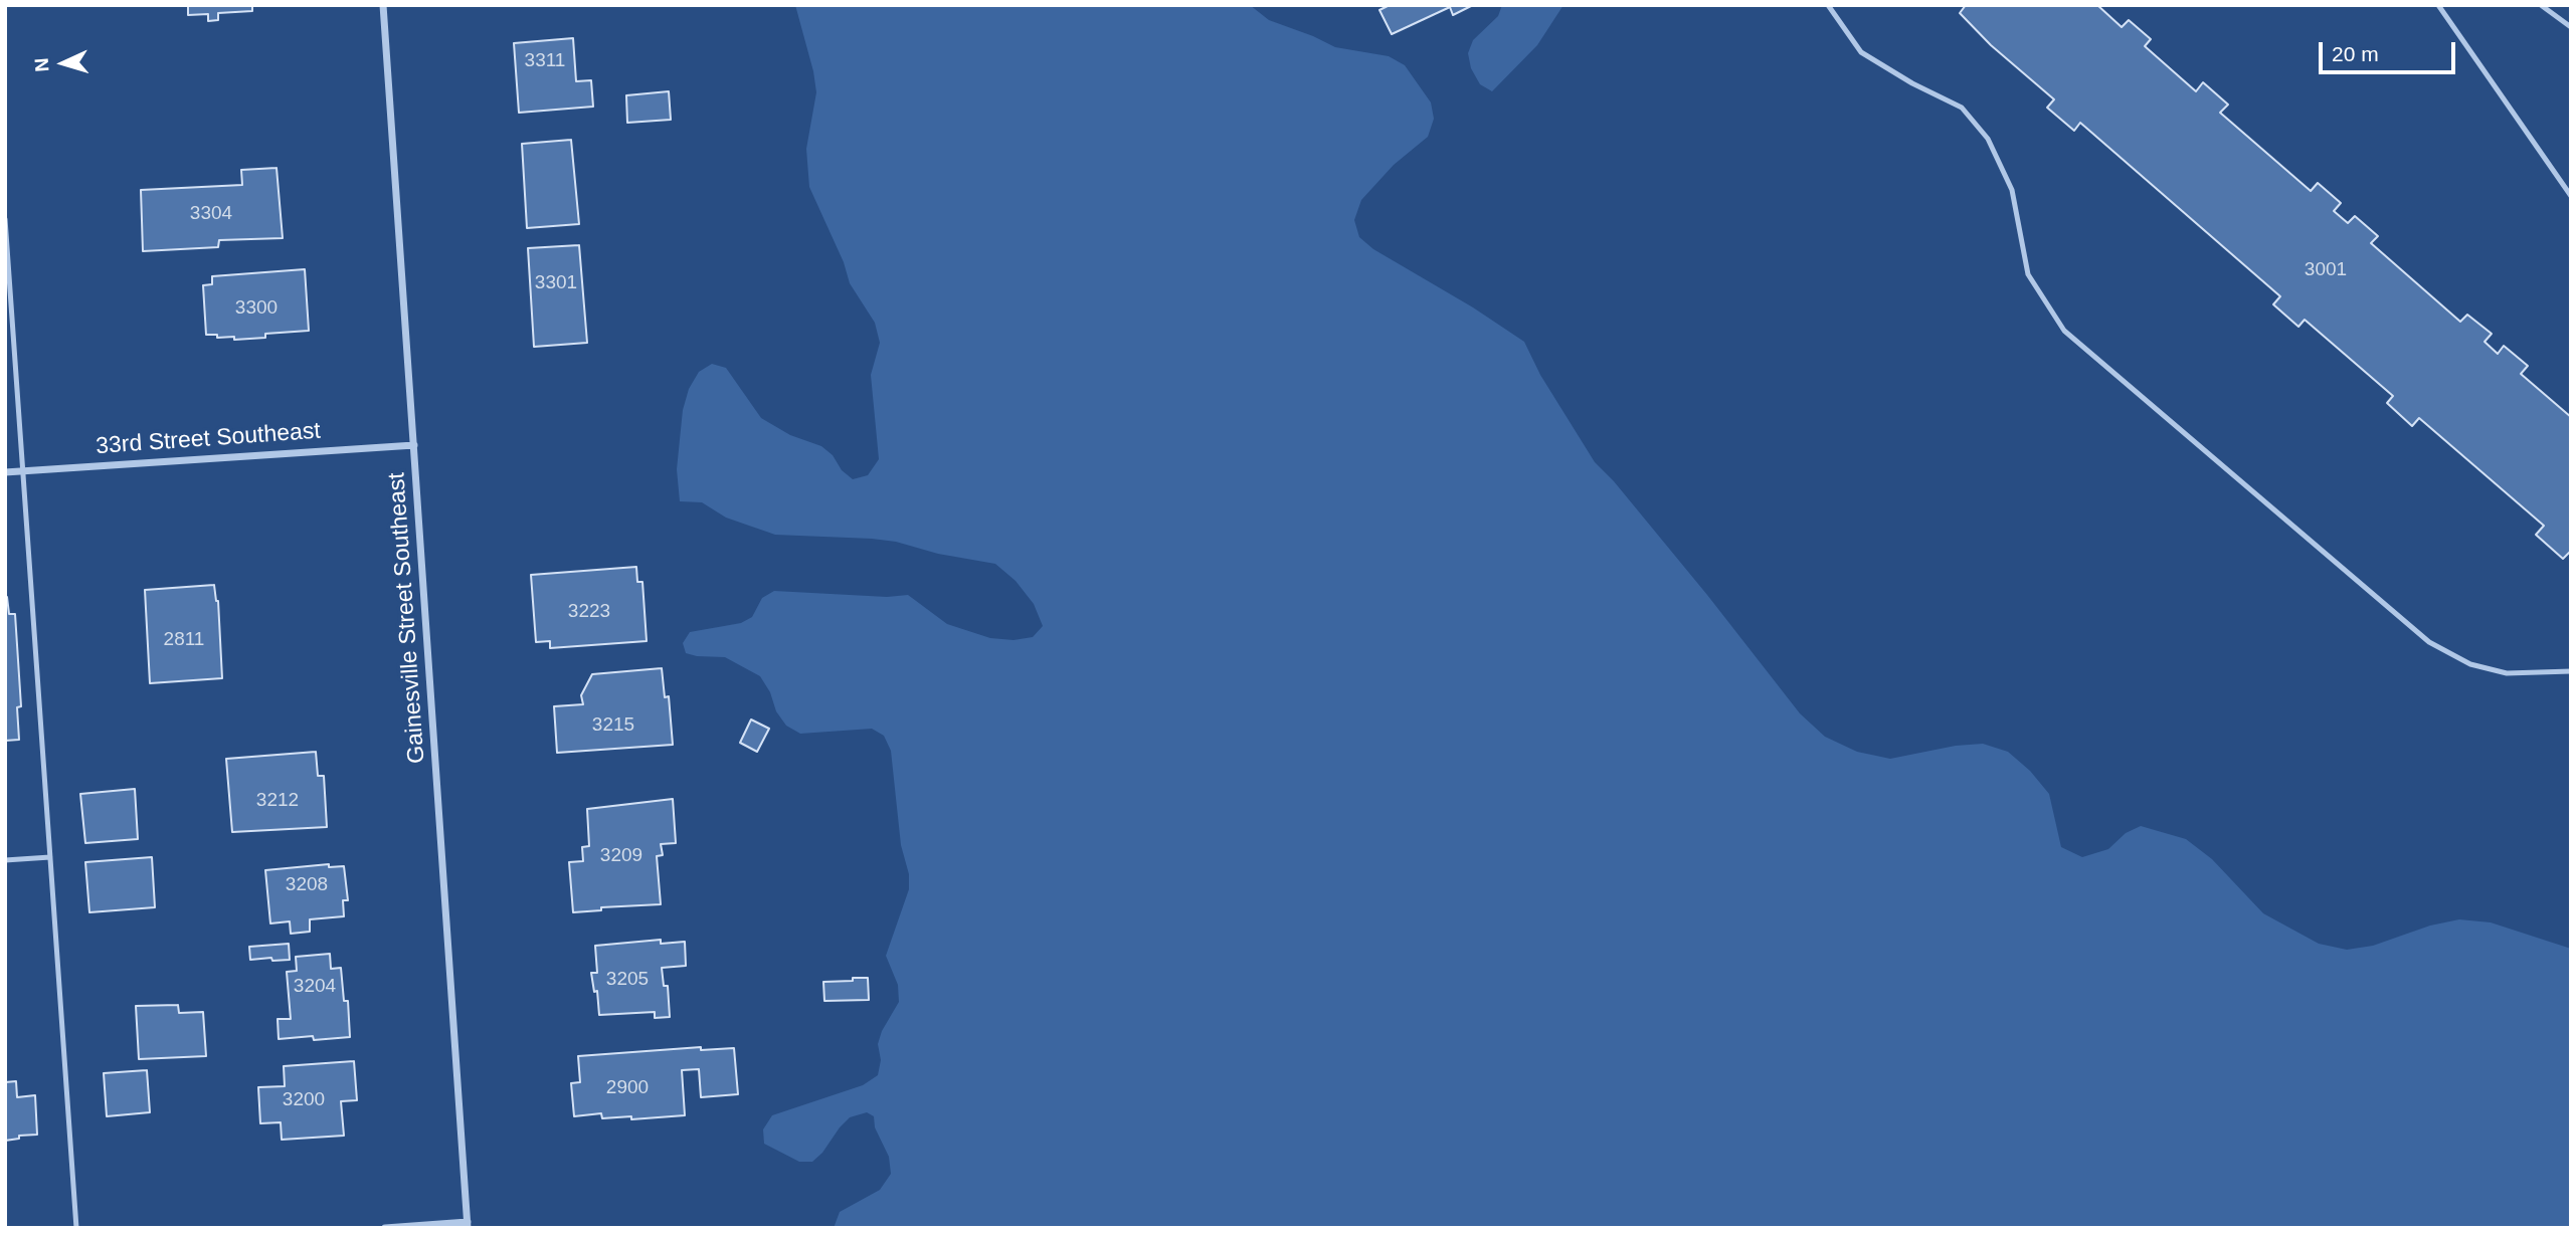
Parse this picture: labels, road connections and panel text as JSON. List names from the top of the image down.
{
  "streets": {
    "street": ["33rd Street Southeast", "Gainesville Street Southeast"]
  },
  "crossings": [
    ["33rd Street Southeast", "Gainesville Street Southeast"]
  ],
  "house_numbers": [
    "3311",
    "3304",
    "3001",
    "3301",
    "3300",
    "3223",
    "2811",
    "3215",
    "3212",
    "3209",
    "3208",
    "3205",
    "3204",
    "2900",
    "3200"
  ],
  "scale_bar": "20 m",
  "north": "left"
}
